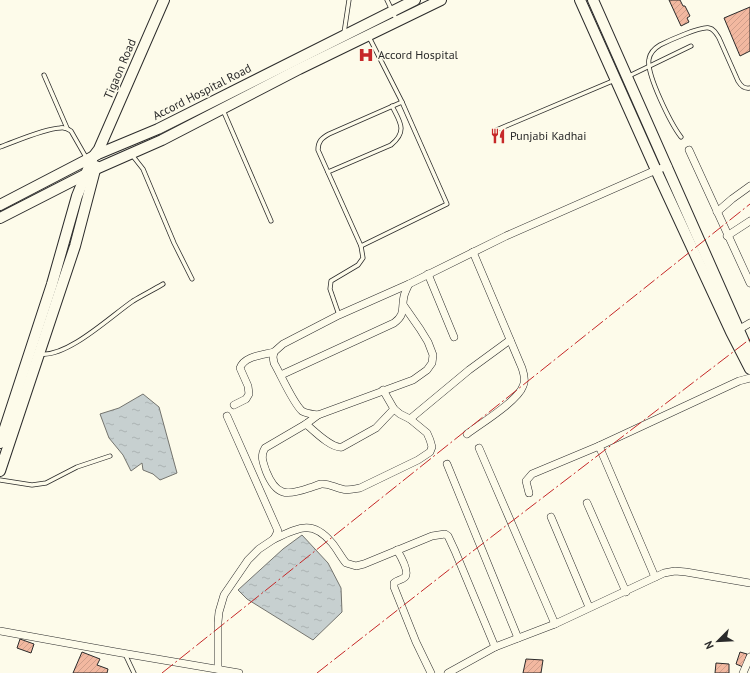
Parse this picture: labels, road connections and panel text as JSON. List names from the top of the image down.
{
  "streets": {
    "street": ["Tigaon Road", "Accord Hospital Road"]
  },
  "crossings": [
    ["Tigaon Road", "Accord Hospital Road"]
  ],
  "places": {
    "hospital": ["Accord Hospital"],
    "restaurant": ["Punjabi Kadhai"]
  },
  "north": "bottom left"
}
